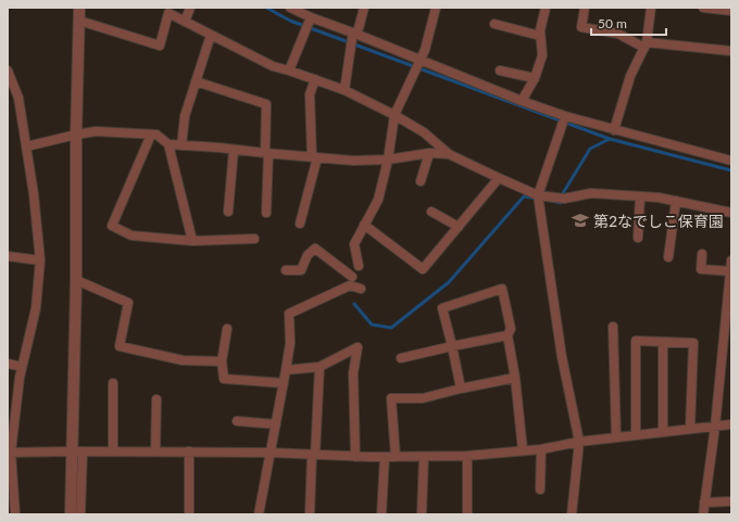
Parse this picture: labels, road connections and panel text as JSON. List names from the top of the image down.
{
  "places": {
    "school or university": ["第2なでしこ保育園"]
  },
  "scale_bar": "50 m"
}
